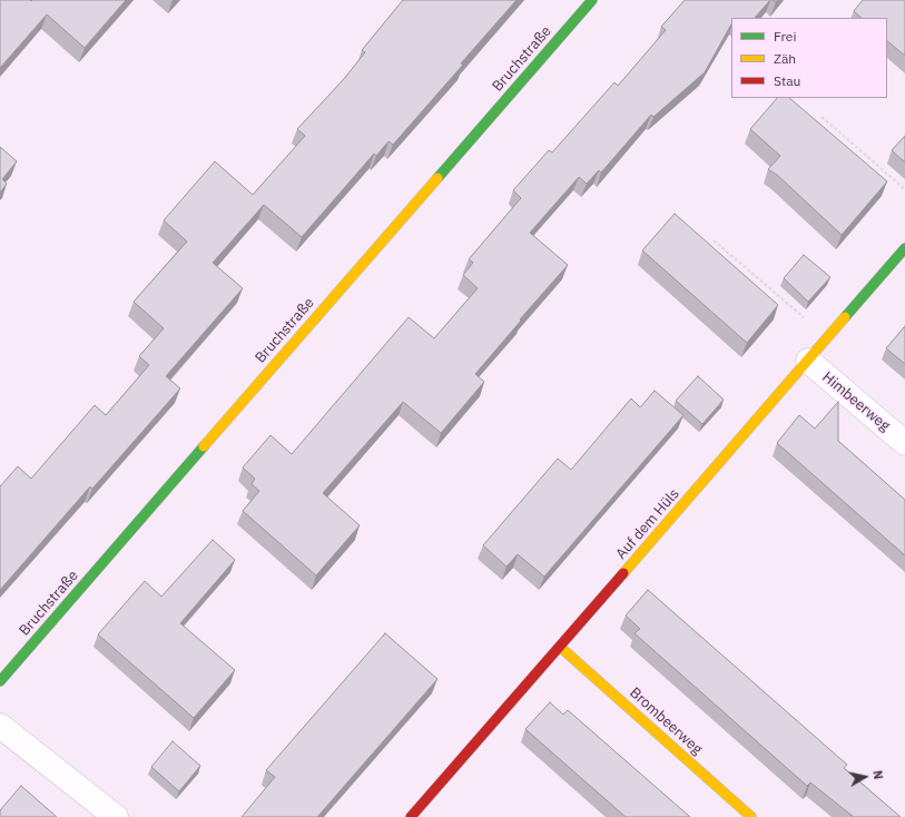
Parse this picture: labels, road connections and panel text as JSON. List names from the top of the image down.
{
  "streets": {
    "street": [
      "Bruchstraße",
      "Himbeerweg",
      "Auf dem Hüls",
      "Brombeerweg"
    ]
  },
  "crossings": [
    ["Himbeerweg", "Auf dem Hüls"],
    ["Auf dem Hüls", "Brombeerweg"]
  ],
  "legend": ["Frei", "Zäh", "Stau"],
  "north": "right"
}
